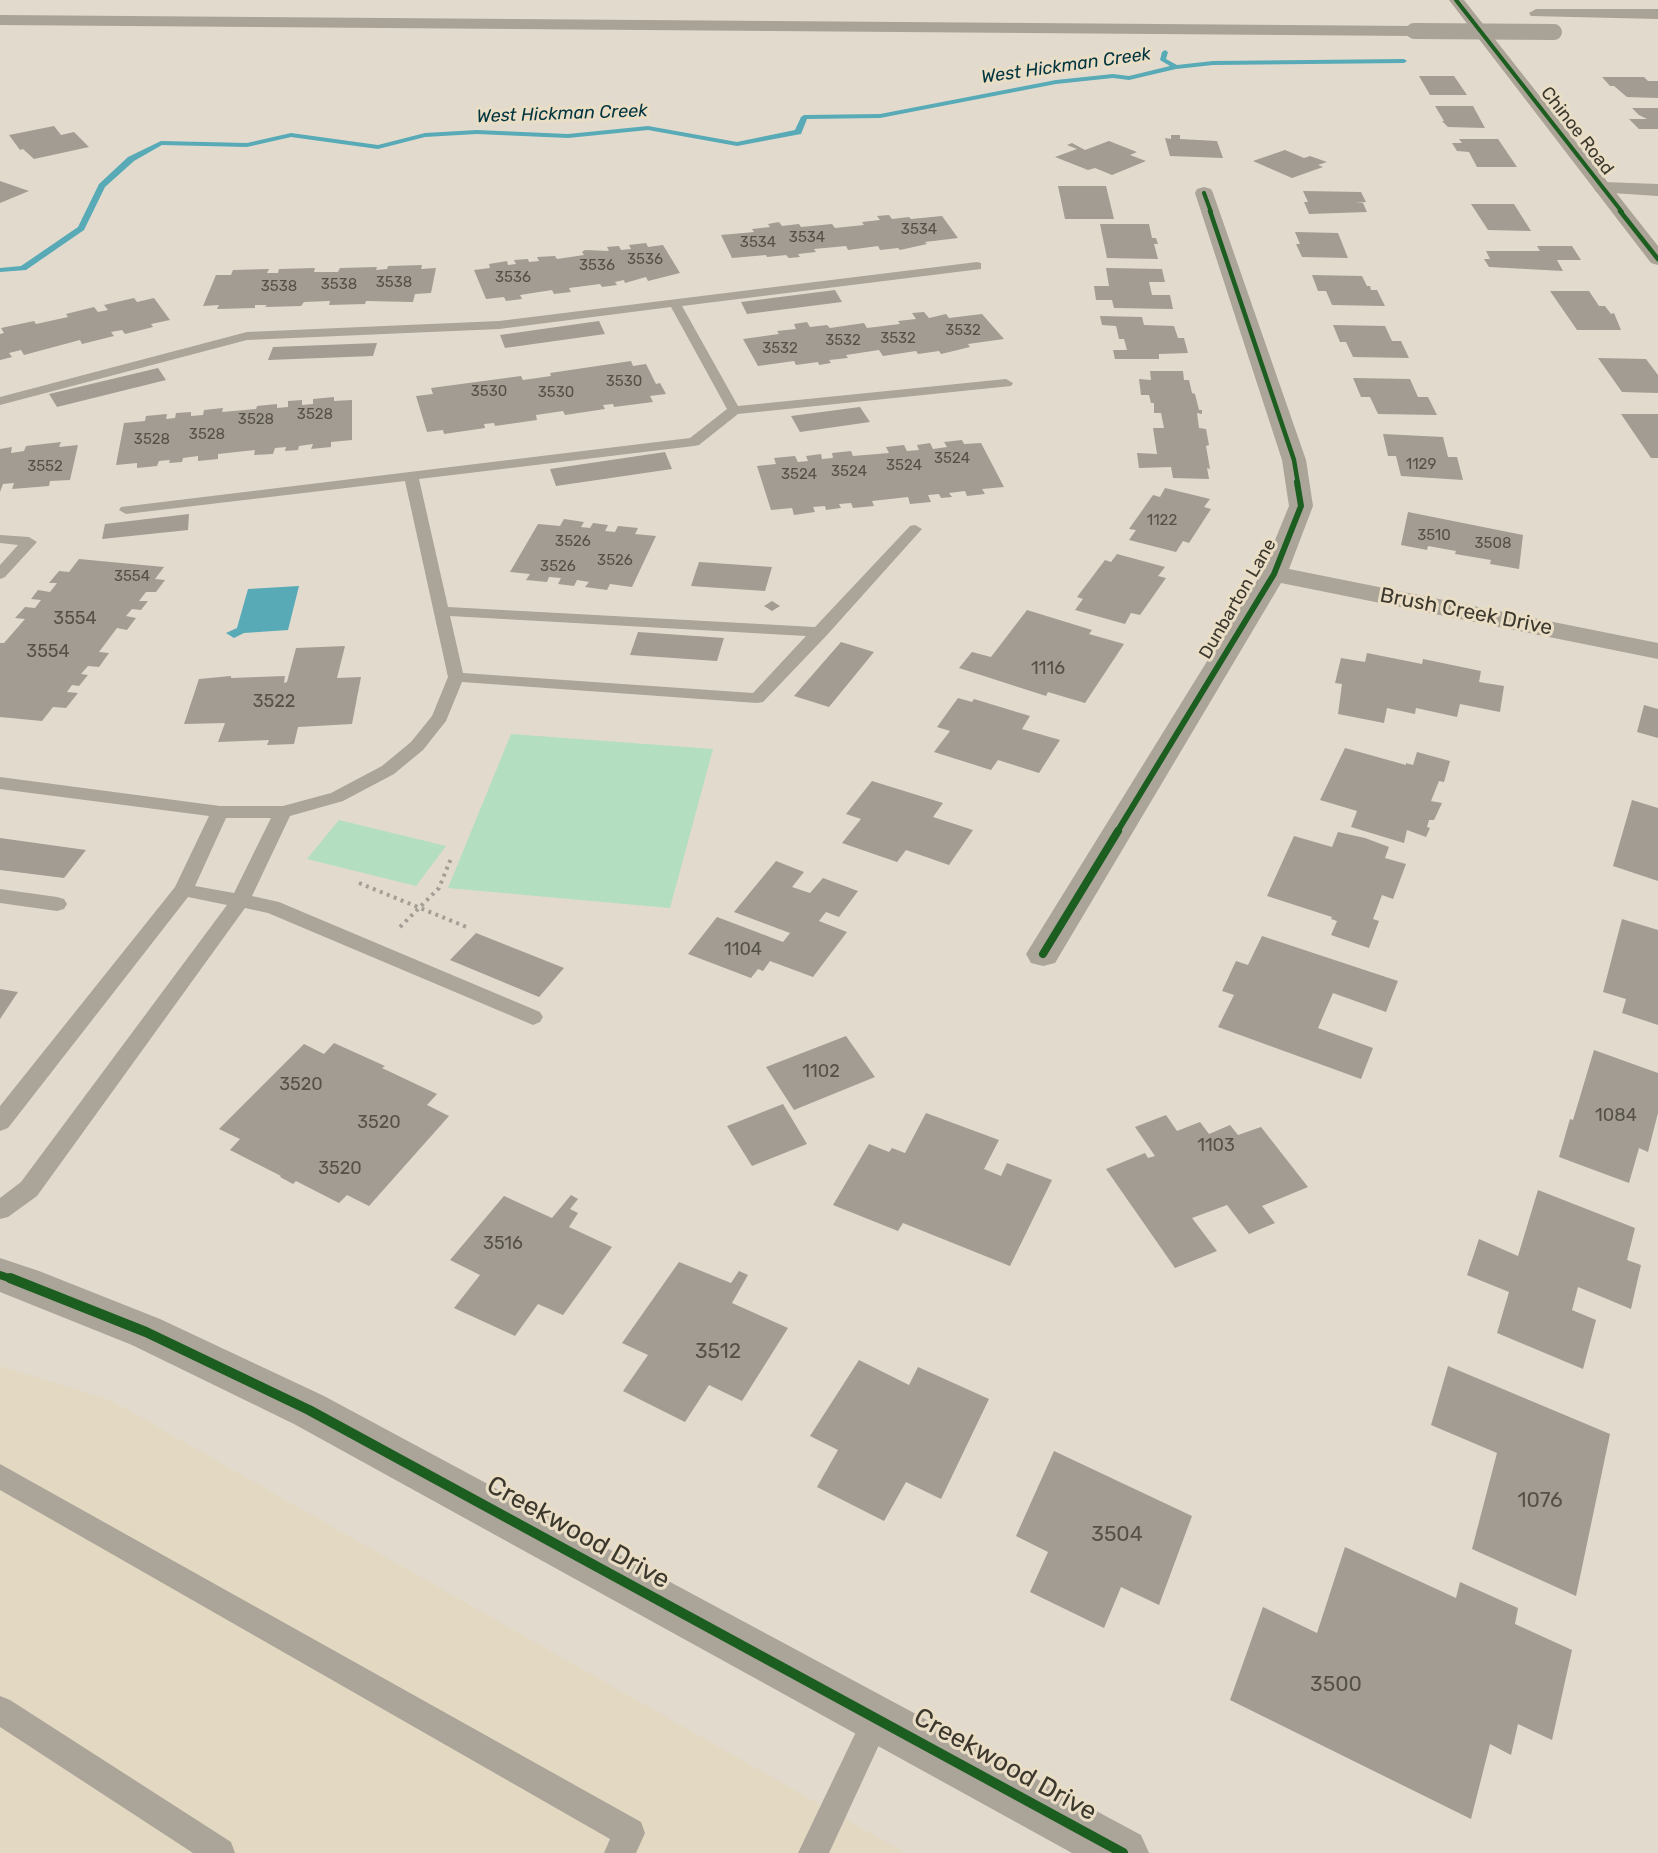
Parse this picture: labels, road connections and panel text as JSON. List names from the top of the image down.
{
  "streets": {
    "street": [
      "Chinoe Road",
      "Dunbarton Lane",
      "Brush Creek Drive",
      "Creekwood Drive"
    ]
  },
  "crossings": [
    ["Dunbarton Lane", "Brush Creek Drive"]
  ],
  "water": ["West Hickman Creek"],
  "house_numbers": [
    "3534",
    "3534",
    "3534",
    "3536",
    "3536",
    "3536",
    "3538",
    "3538",
    "3538",
    "3532",
    "3532",
    "3532",
    "3532",
    "3530",
    "3530",
    "3530",
    "3528",
    "3528",
    "3528",
    "3528",
    "3524",
    "1129",
    "3524",
    "3552",
    "3524",
    "3524",
    "1122",
    "3510",
    "3526",
    "3508",
    "3526",
    "3526",
    "3554",
    "3554",
    "3554",
    "1116",
    "3522",
    "1104",
    "1102",
    "3520",
    "1084",
    "3520",
    "1103",
    "3520",
    "3516",
    "3512",
    "1076",
    "3504",
    "3500"
  ]
}
